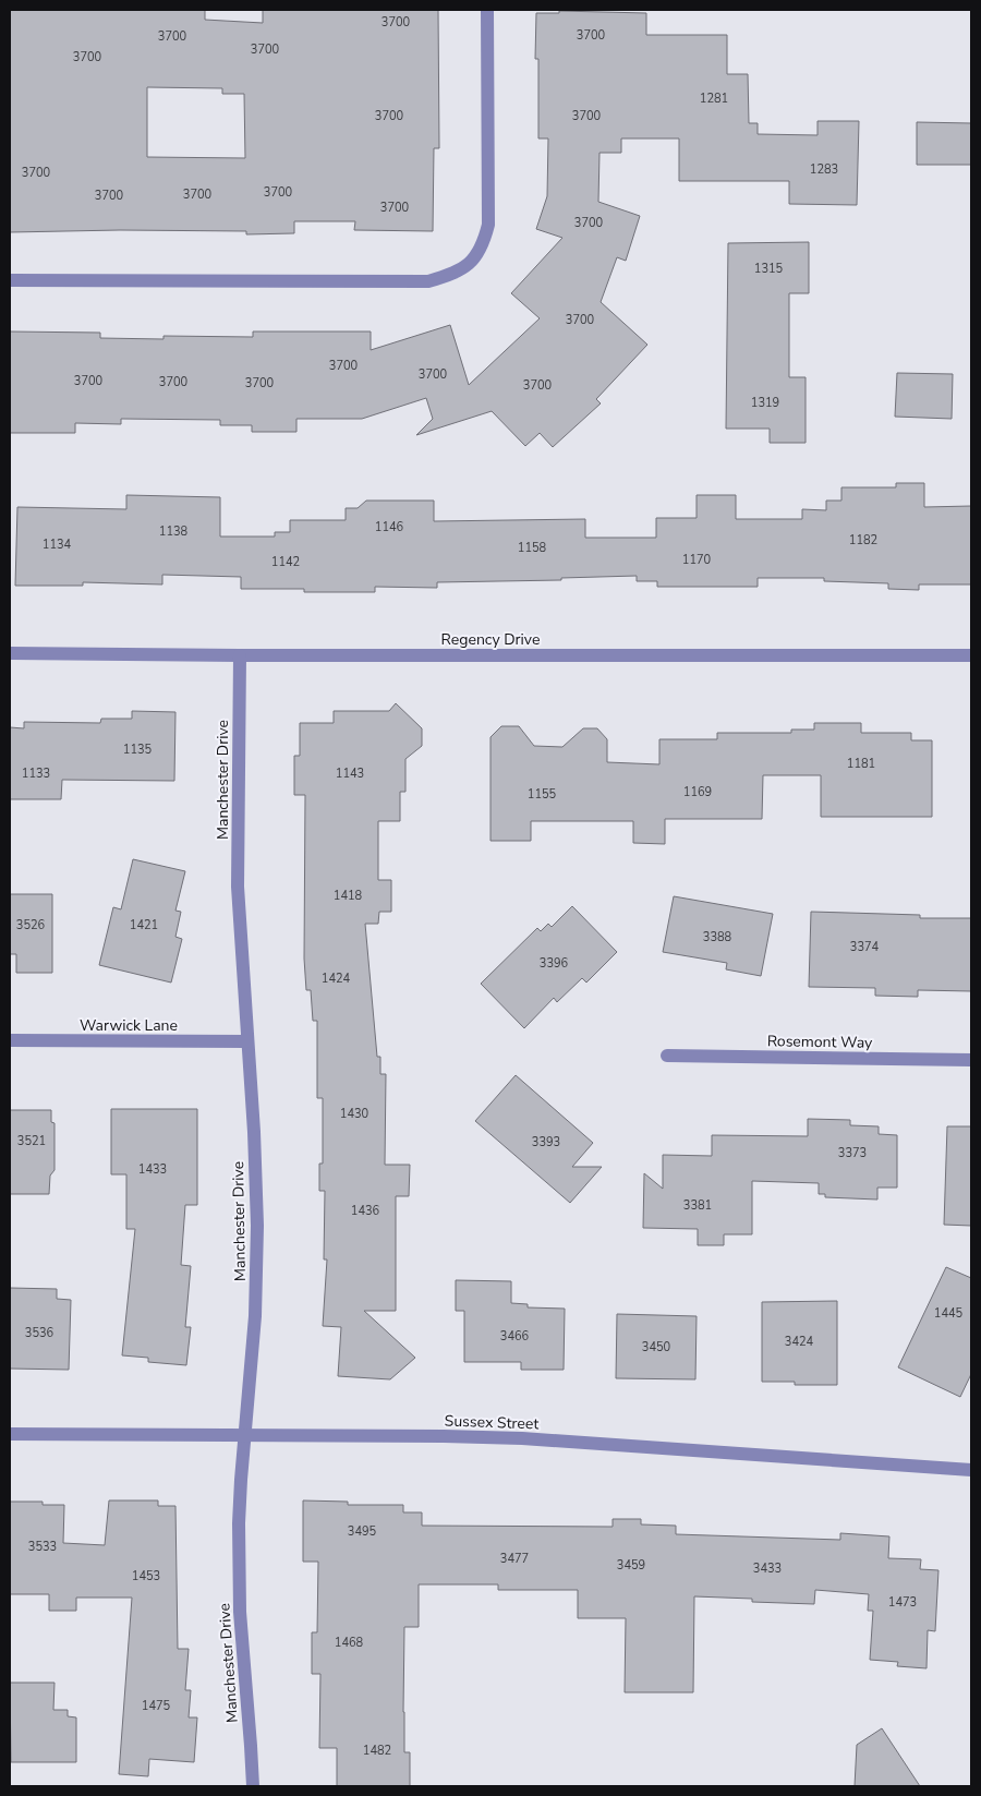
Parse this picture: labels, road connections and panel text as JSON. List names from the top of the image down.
{
  "streets": {
    "street": [
      "Regency Drive",
      "Manchester Drive",
      "Warwick Lane",
      "Rosemont Way",
      "Sussex Street"
    ]
  },
  "crossings": [
    ["Regency Drive", "Manchester Drive"],
    ["Manchester Drive", "Warwick Lane"],
    ["Manchester Drive", "Sussex Street"]
  ],
  "house_numbers": [
    "3700",
    "3700",
    "3700",
    "3700",
    "3700",
    "1281",
    "3700",
    "3700",
    "1283",
    "3700",
    "3700",
    "3700",
    "3700",
    "3700",
    "3700",
    "1315",
    "3700",
    "3700",
    "3700",
    "3700",
    "3700",
    "3700",
    "3700",
    "1319",
    "1146",
    "1138",
    "1182",
    "1134",
    "1158",
    "1170",
    "1142",
    "1135",
    "1181",
    "1133",
    "1143",
    "1169",
    "1155",
    "1418",
    "3526",
    "1421",
    "3388",
    "3374",
    "3396",
    "1424",
    "1430",
    "3521",
    "3393",
    "3373",
    "1433",
    "3381",
    "1436",
    "1445",
    "3536",
    "3466",
    "3424",
    "3450",
    "3495",
    "3533",
    "3477",
    "3459",
    "3433",
    "1453",
    "1473",
    "1468",
    "1475",
    "1482"
  ]
}
